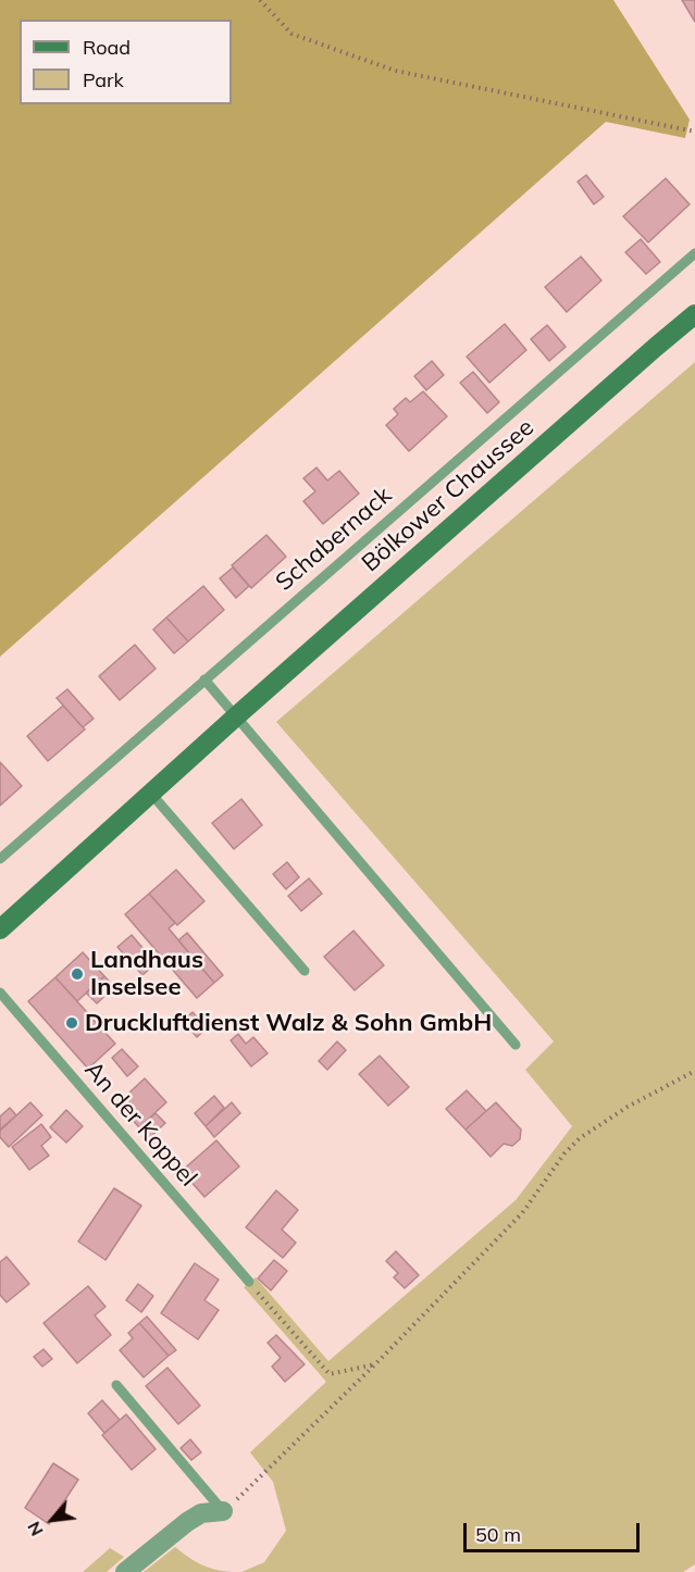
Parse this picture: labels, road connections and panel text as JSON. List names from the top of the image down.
{
  "streets": {
    "street": ["Bölkower Chaussee"],
    "lane": ["Schabernack", "An der Koppel"]
  },
  "places": ["Landhaus Inselsee", "Druckluftdienst Walz & Sohn GmbH"],
  "legend": ["Road", "Park"],
  "scale_bar": "50 m",
  "north": "bottom left"
}
